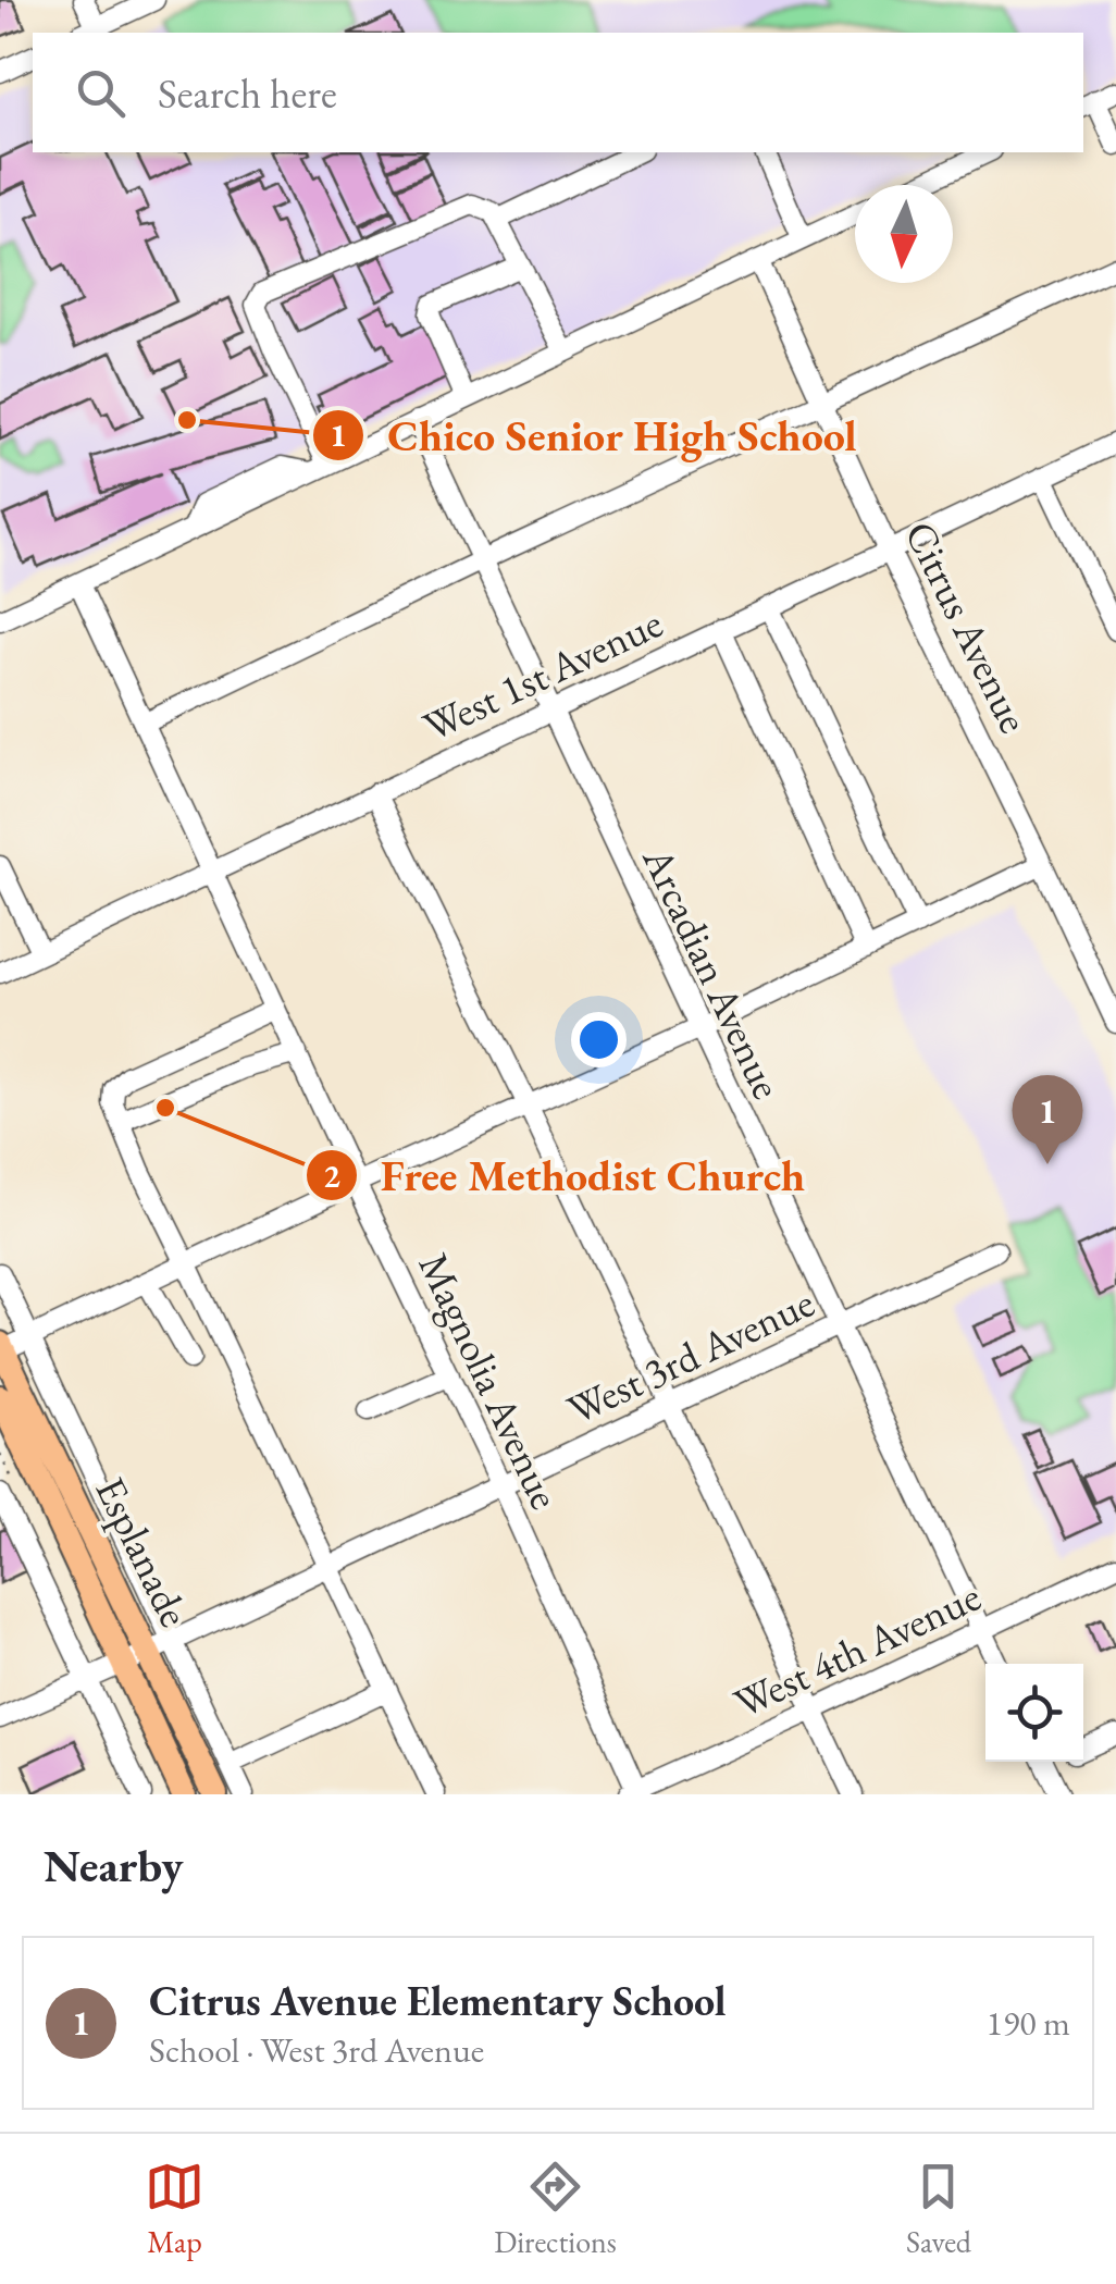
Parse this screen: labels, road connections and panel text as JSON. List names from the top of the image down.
{
  "streets": {
    "main road": ["Esplanade"],
    "street": [
      "Citrus Avenue",
      "West 1st Avenue",
      "Arcadian Avenue",
      "West 3rd Avenue",
      "Magnolia Avenue",
      "West 4th Avenue"
    ]
  },
  "crossings": [
    ["Citrus Avenue", "West 1st Avenue"],
    ["West 1st Avenue", "Arcadian Avenue"],
    ["West 1st Avenue", "Magnolia Avenue"],
    ["Arcadian Avenue", "West 3rd Avenue"],
    ["Arcadian Avenue", "West 4th Avenue"],
    ["West 3rd Avenue", "Magnolia Avenue"],
    ["West 3rd Avenue", "Esplanade"],
    ["Magnolia Avenue", "West 4th Avenue"]
  ],
  "places": ["Chico Senior High School", "Free Methodist Church"],
  "north": "bottom",
  "page": {
    "search": "Search here",
    "pins": "1",
    "heading": "Nearby",
    "list": [
      {
        "mark": "1",
        "name": "Citrus Avenue Elementary School",
        "note": "School · West 3rd Avenue",
        "value": "190 m"
      }
    ],
    "nav": ["Map", "Directions", "Saved"]
  }
}
